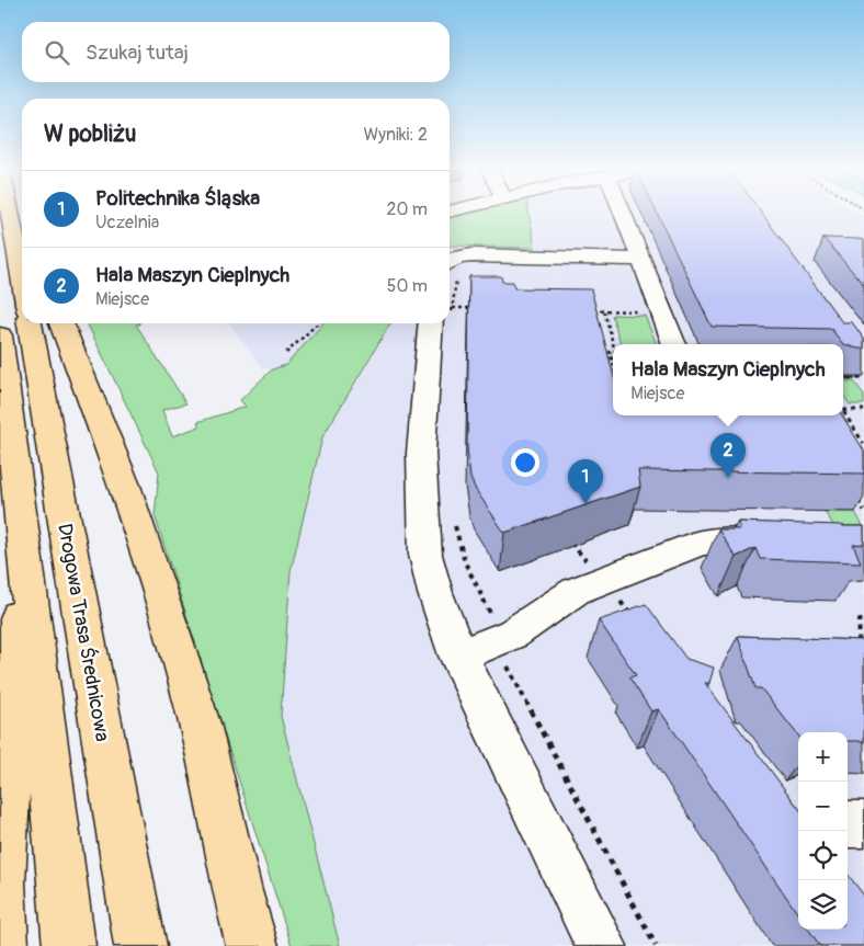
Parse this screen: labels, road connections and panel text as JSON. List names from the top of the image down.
{
  "streets": {
    "main road": ["Drogowa Trasa Średnicowa"]
  },
  "page": {
    "search": "Szukaj tutaj",
    "heading": ["W pobliżu", "Wyniki: 2"],
    "list": [
      {
        "mark": "1",
        "name": "Politechnika Śląska",
        "note": "Uczelnia",
        "value": "20 m"
      },
      {
        "mark": "2",
        "name": "Hala Maszyn Cieplnych",
        "note": "Miejsce",
        "value": "50 m"
      }
    ],
    "popup": ["Hala Maszyn Cieplnych", "Miejsce"],
    "pins": ["2", "1"],
    "map_buttons": ["+", "−"]
  }
}
